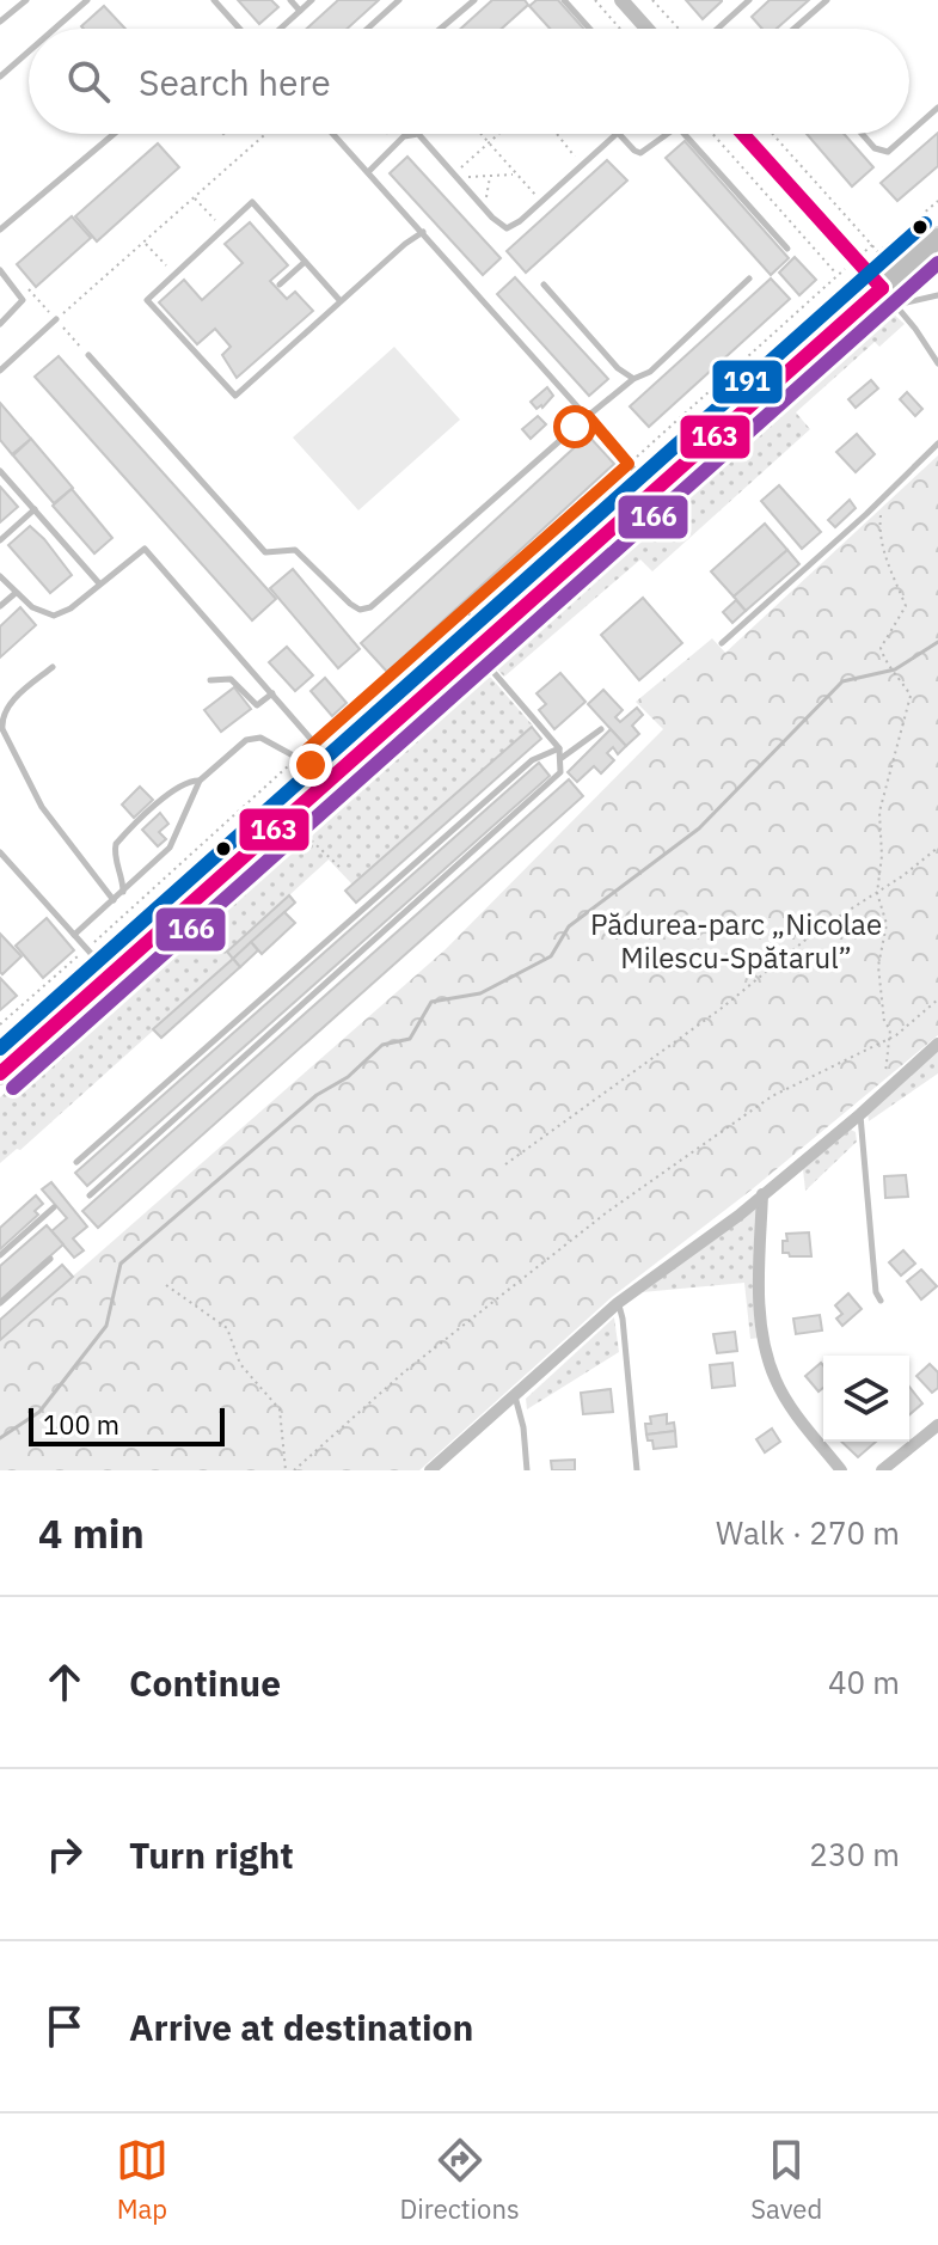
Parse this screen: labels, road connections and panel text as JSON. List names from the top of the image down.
{
  "parks": ["Pădurea-parc „Nicolae Milescu-Spătarul”"],
  "lines": ["transit line 163", "transit line 191", "transit line 166"],
  "scale_bar": "100 m",
  "page": {
    "search": "Search here",
    "scale": "100 m",
    "heading": ["4 min", "Walk · 270 m"],
    "list": [
      ["Continue", "40 m"],
      ["Turn right", "230 m"],
      "Arrive at destination"
    ],
    "nav": ["Map", "Directions", "Saved"]
  }
}
